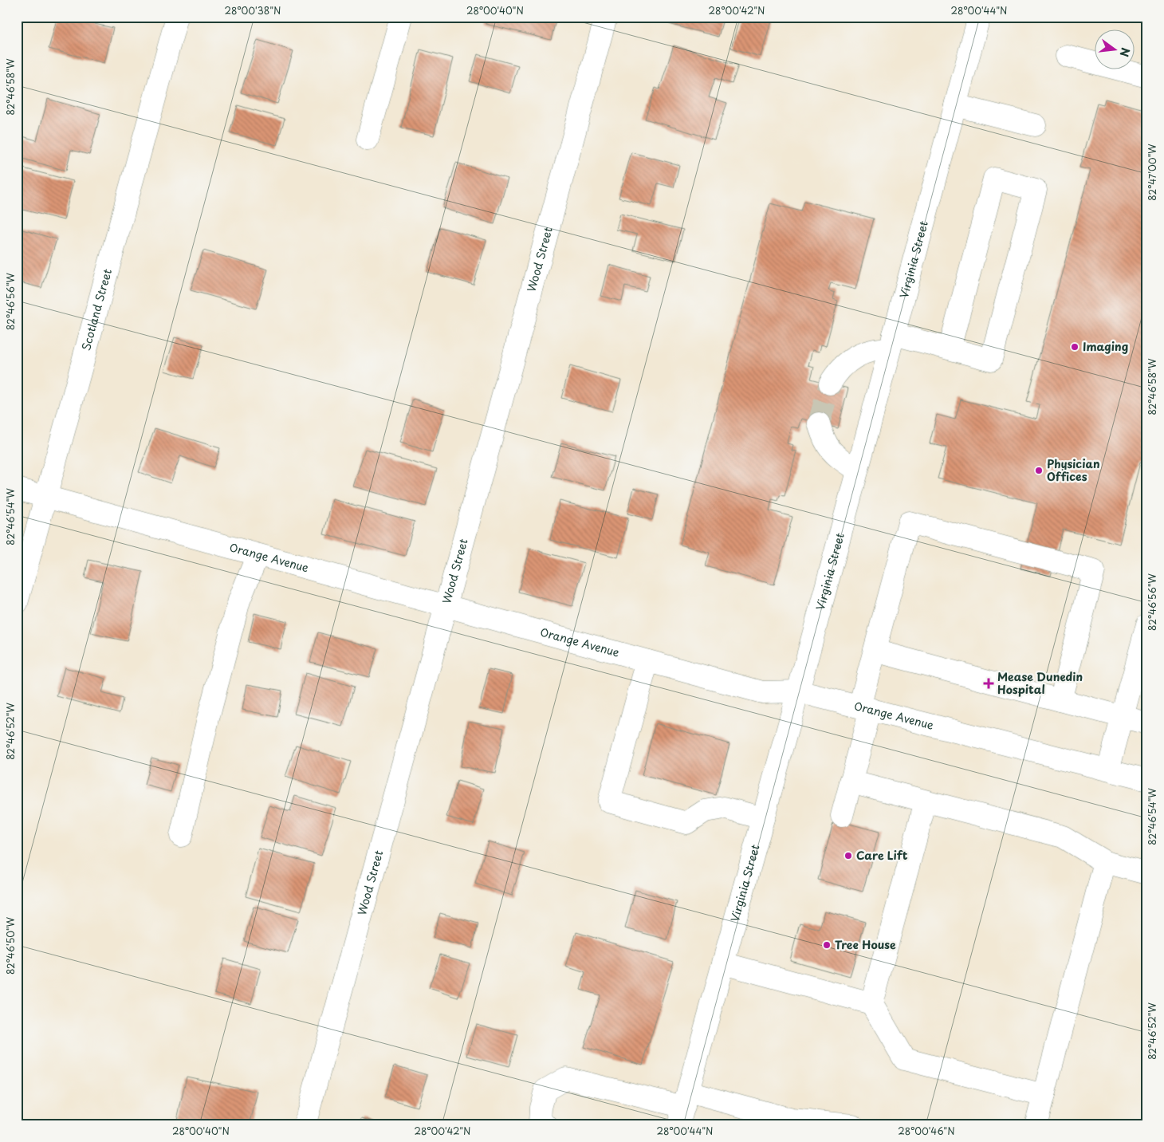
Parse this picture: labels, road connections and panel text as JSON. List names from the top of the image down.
{
  "streets": {
    "street": [
      "Wood Street",
      "Virginia Street",
      "Scotland Street",
      "Orange Avenue"
    ]
  },
  "crossings": [
    ["Wood Street", "Orange Avenue"],
    ["Virginia Street", "Orange Avenue"],
    ["Scotland Street", "Orange Avenue"]
  ],
  "places": {
    "other": [
      "Imaging",
      "Physician Offices",
      "Care Lift",
      "Tree House"
    ],
    "health": ["Mease Dunedin Hospital"]
  },
  "north": "right",
  "coordinates": [
    "28°00'38\"N",
    "28°00'40\"N",
    "28°00'42\"N",
    "28°00'44\"N",
    "82°46'58\"W",
    "82°47'00\"W",
    "82°46'56\"W",
    "82°46'54\"W",
    "82°46'52\"W",
    "82°46'50\"W",
    "28°00'46\"N"
  ]
}
